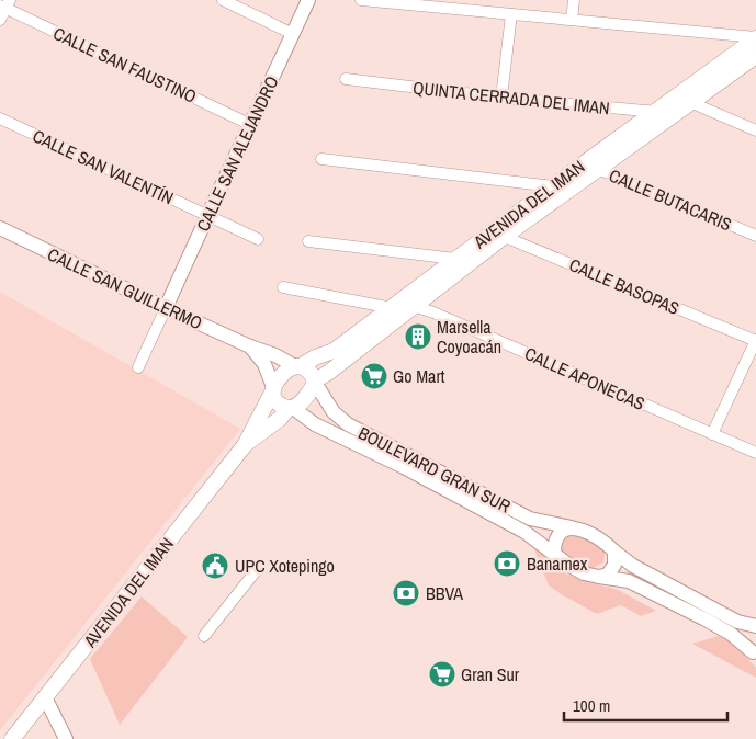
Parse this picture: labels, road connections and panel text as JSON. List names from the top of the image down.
{
  "streets": {
    "main road": ["AVENIDA DEL IMAN"],
    "street": [
      "CALLE SAN FAUSTINO",
      "QUINTA CERRADA DEL IMAN",
      "CALLE SAN ALEJANDRO",
      "CALLE SAN VALENTÍN",
      "CALLE BUTACARIS",
      "CALLE BASOPAS",
      "CALLE SAN GUILLERMO",
      "CALLE APONECAS",
      "BOULEVARD GRAN SUR"
    ]
  },
  "crossings": [
    ["CALLE SAN FAUSTINO", "CALLE SAN ALEJANDRO"],
    ["QUINTA CERRADA DEL IMAN", "AVENIDA DEL IMAN"],
    ["CALLE SAN ALEJANDRO", "CALLE SAN VALENTÍN"],
    ["CALLE SAN ALEJANDRO", "CALLE SAN GUILLERMO"],
    ["CALLE BUTACARIS", "AVENIDA DEL IMAN"],
    ["AVENIDA DEL IMAN", "CALLE BASOPAS"],
    ["AVENIDA DEL IMAN", "CALLE SAN GUILLERMO"],
    ["AVENIDA DEL IMAN", "CALLE APONECAS"],
    ["AVENIDA DEL IMAN", "BOULEVARD GRAN SUR"],
    ["CALLE SAN GUILLERMO", "BOULEVARD GRAN SUR"]
  ],
  "places": {
    "building": ["Marsella Coyoacán"],
    "supermarket": ["Go Mart", "Gran Sur"],
    "bank": ["Banamex", "BBVA"],
    "public building": ["UPC Xotepingo"]
  },
  "scale_bar": "100 m"
}
